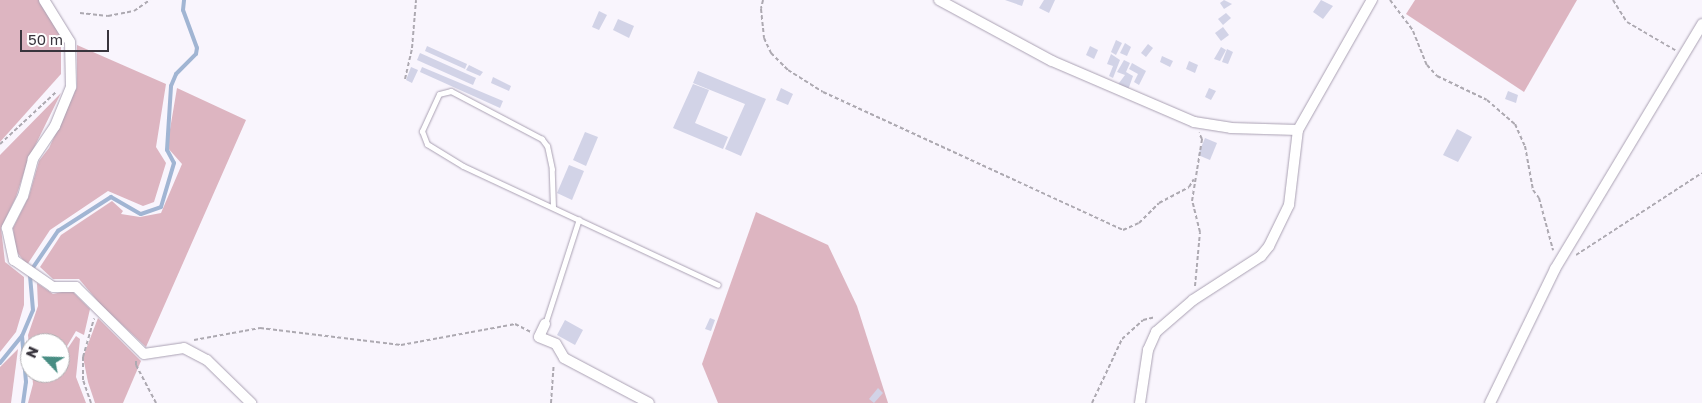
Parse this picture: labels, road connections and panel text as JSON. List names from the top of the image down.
{
  "scale_bar": "50 m",
  "north": "top left"
}
